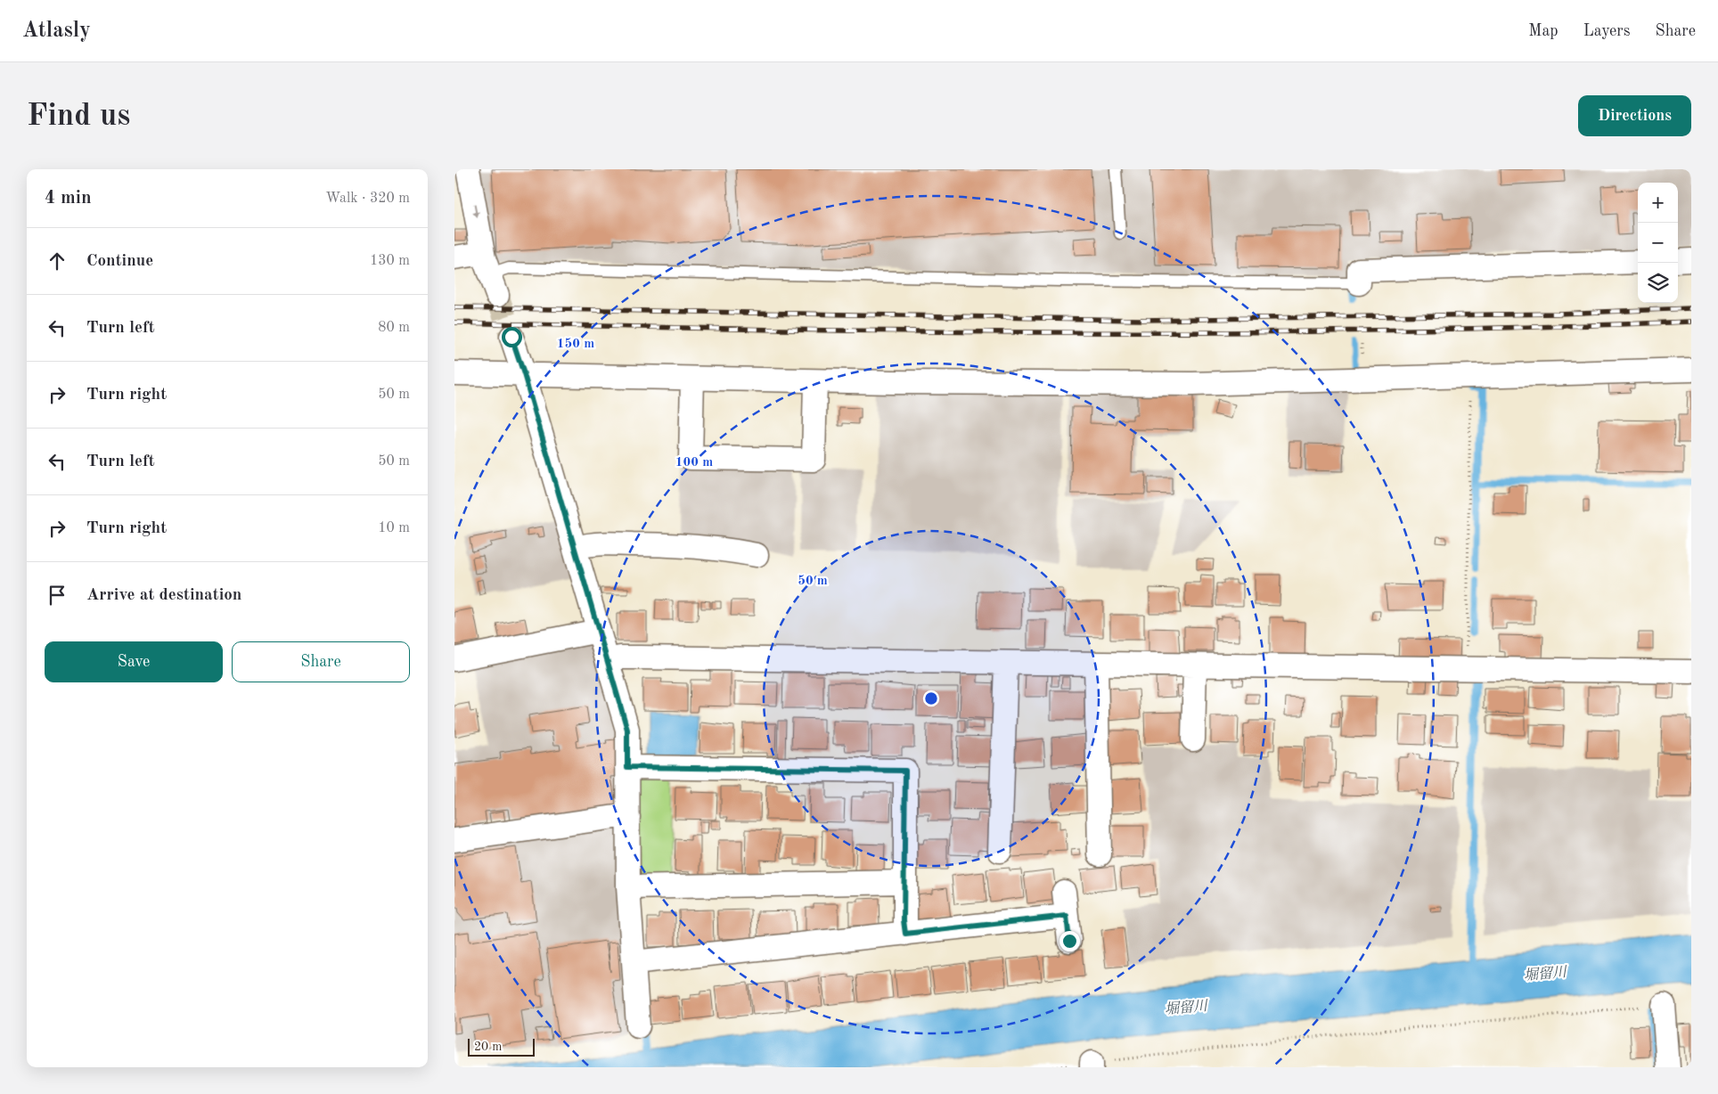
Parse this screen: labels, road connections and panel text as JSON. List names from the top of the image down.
{
  "water": ["堀留川"],
  "scale_bar": "20 m",
  "page": {
    "header": "Atlasly",
    "nav": ["Map", "Layers", "Share"],
    "buttons": [
      "Directions",
      ["Save", "Share"]
    ],
    "title": "Find us",
    "heading": ["4 min", "Walk · 320 m"],
    "map_buttons": ["+", "−"],
    "list": [
      ["Continue", "130 m"],
      ["Turn left", "80 m"],
      ["Turn right", "50 m"],
      ["Turn left", "50 m"],
      ["Turn right", "10 m"],
      "Arrive at destination"
    ],
    "scale": "20 m"
  },
  "rings": ["150 m", "100 m", "50 m"]
}
